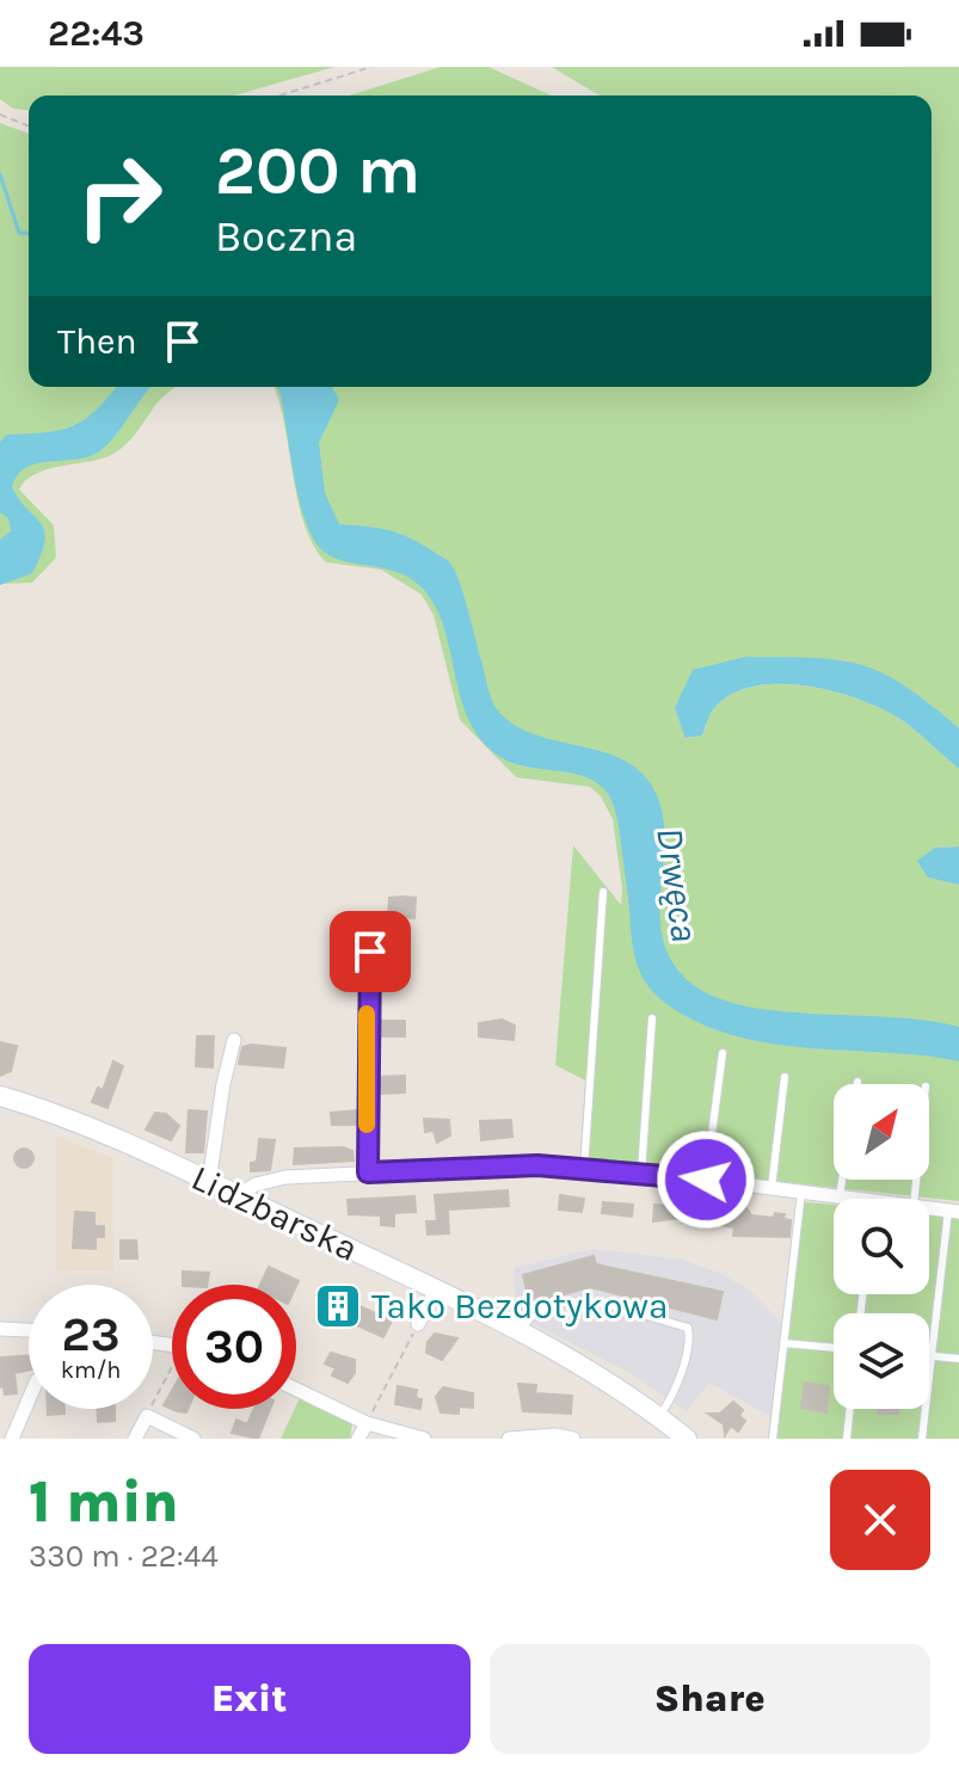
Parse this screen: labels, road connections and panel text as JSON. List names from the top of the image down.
{
  "streets": {
    "main road": ["Lidzbarska"]
  },
  "water": ["Drwęca"],
  "places": {
    "building": ["Tako Bezdotykowa"]
  },
  "north": "top right",
  "page": {
    "status": "22:43",
    "turn": ["200 m", "Boczna"],
    "then": "Then",
    "speed": "23 km/h",
    "limit": "30",
    "heading": ["1 min", "330 m · 22:44"],
    "buttons": ["Exit", "Share"]
  }
}
